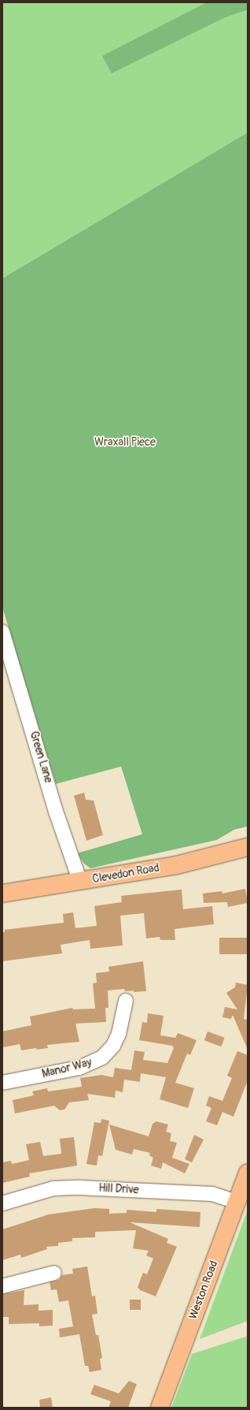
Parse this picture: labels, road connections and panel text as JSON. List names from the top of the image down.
{
  "streets": {
    "main road": ["Clevedon Road", "Weston Road"],
    "street": ["Green Lane", "Manor Way", "Hill Drive"]
  },
  "crossings": [
    ["Green Lane", "Clevedon Road"],
    ["Hill Drive", "Weston Road"]
  ],
  "parks": ["Wraxall Piece"]
}
